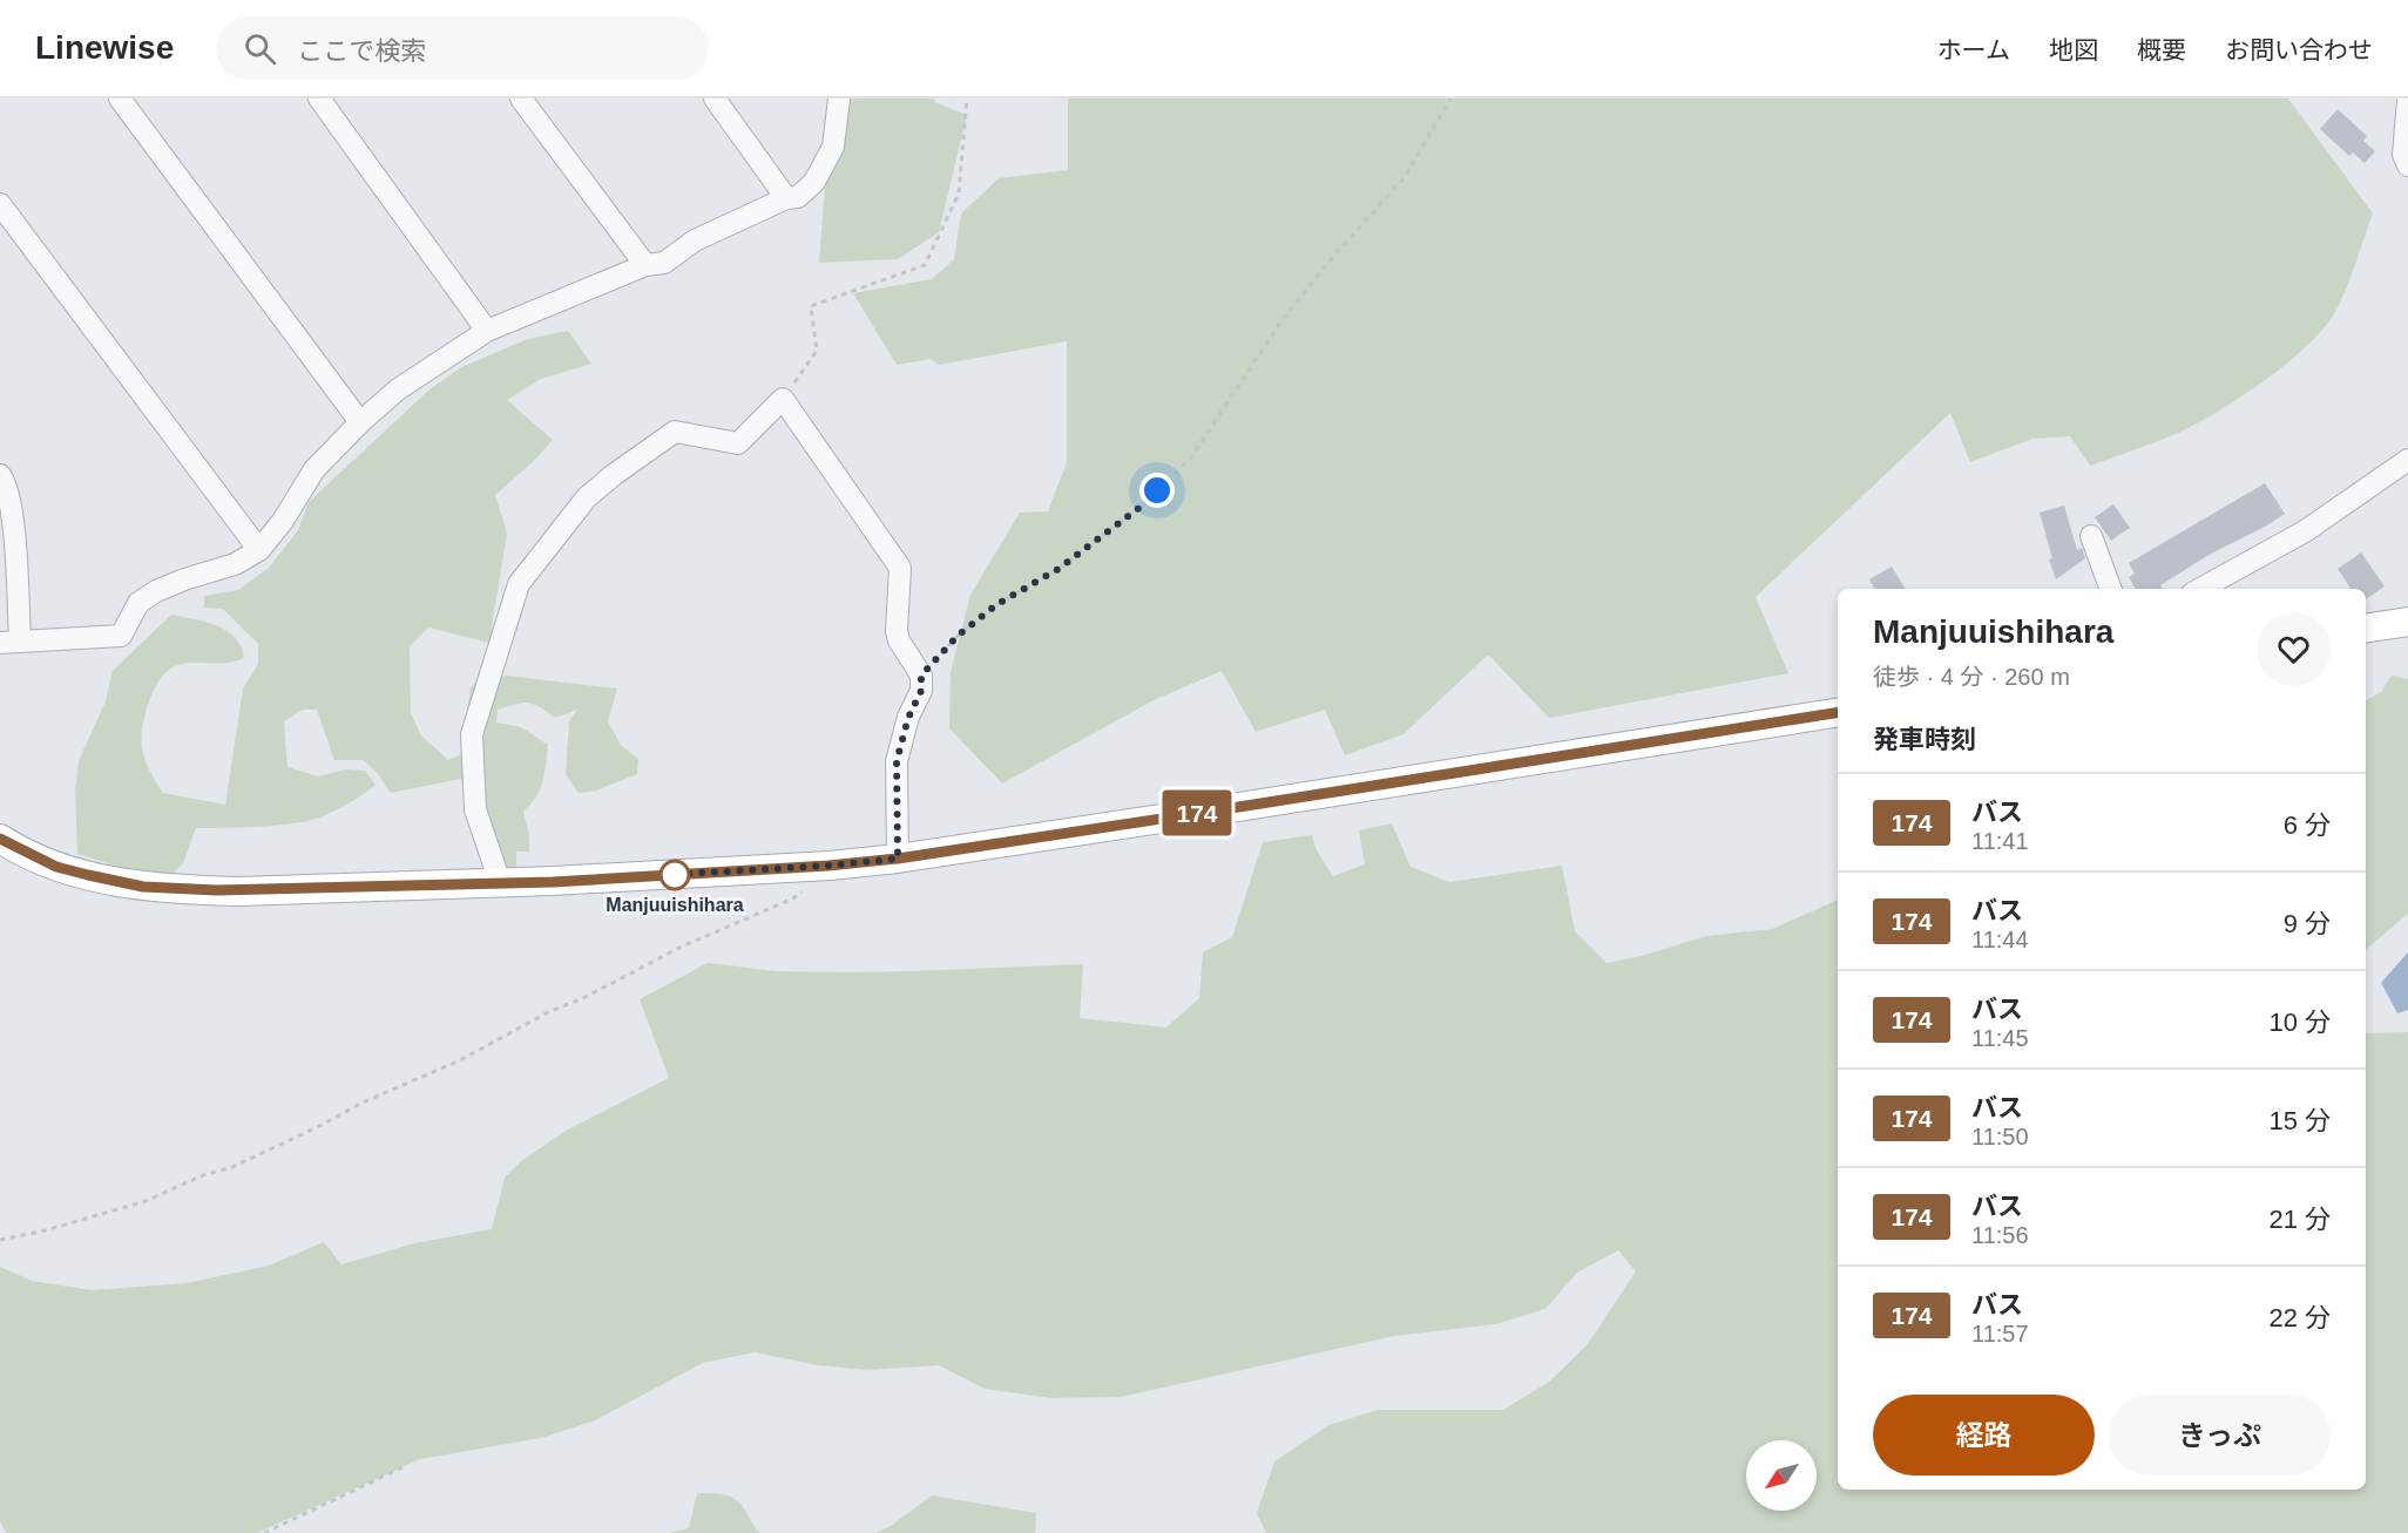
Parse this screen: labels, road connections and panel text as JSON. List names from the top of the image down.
{
  "places": ["Manjuuishihara"],
  "lines": ["bus line 174"],
  "north": "bottom left",
  "page": {
    "header": "Linewise",
    "search": "ここで検索",
    "nav": [
      "ホーム",
      "地図",
      "概要",
      "お問い合わせ"
    ],
    "on_map": "174",
    "heading": [
      ["Manjuuishihara", "徒歩 · 4 分 · 260 m"],
      "発車時刻"
    ],
    "list": [
      {
        "mark": "174",
        "name": "バス",
        "note": "11:41",
        "value": "6 分"
      },
      {
        "mark": "174",
        "name": "バス",
        "note": "11:44",
        "value": "9 分"
      },
      {
        "mark": "174",
        "name": "バス",
        "note": "11:45",
        "value": "10 分"
      },
      {
        "mark": "174",
        "name": "バス",
        "note": "11:50",
        "value": "15 分"
      },
      {
        "mark": "174",
        "name": "バス",
        "note": "11:56",
        "value": "21 分"
      },
      {
        "mark": "174",
        "name": "バス",
        "note": "11:57",
        "value": "22 分"
      }
    ],
    "buttons": ["経路", "きっぷ"]
  }
}
